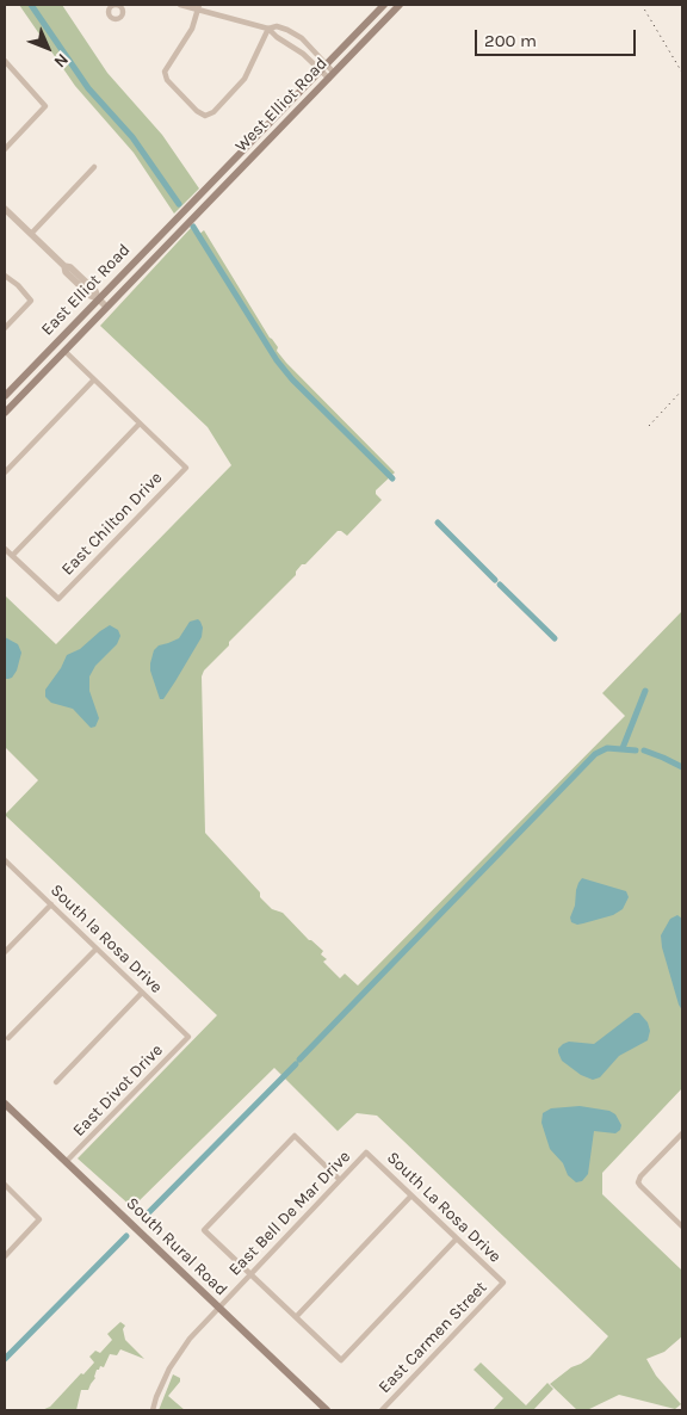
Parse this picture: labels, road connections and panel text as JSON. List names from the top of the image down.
{
  "streets": {
    "main road": ["West Elliot Road", "East Elliot Road", "South Rural Road"],
    "street": [
      "East Chilton Drive",
      "South la Rosa Drive",
      "East Divot Drive",
      "South La Rosa Drive",
      "East Bell De Mar Drive",
      "East Carmen Street"
    ]
  },
  "crossings": [
    ["West Elliot Road", "East Elliot Road"],
    ["South la Rosa Drive", "East Divot Drive"],
    ["East Divot Drive", "South Rural Road"],
    ["South La Rosa Drive", "East Bell De Mar Drive"],
    ["South La Rosa Drive", "East Carmen Street"],
    ["East Bell De Mar Drive", "South Rural Road"]
  ],
  "scale_bar": "200 m",
  "north": "bottom right"
}
